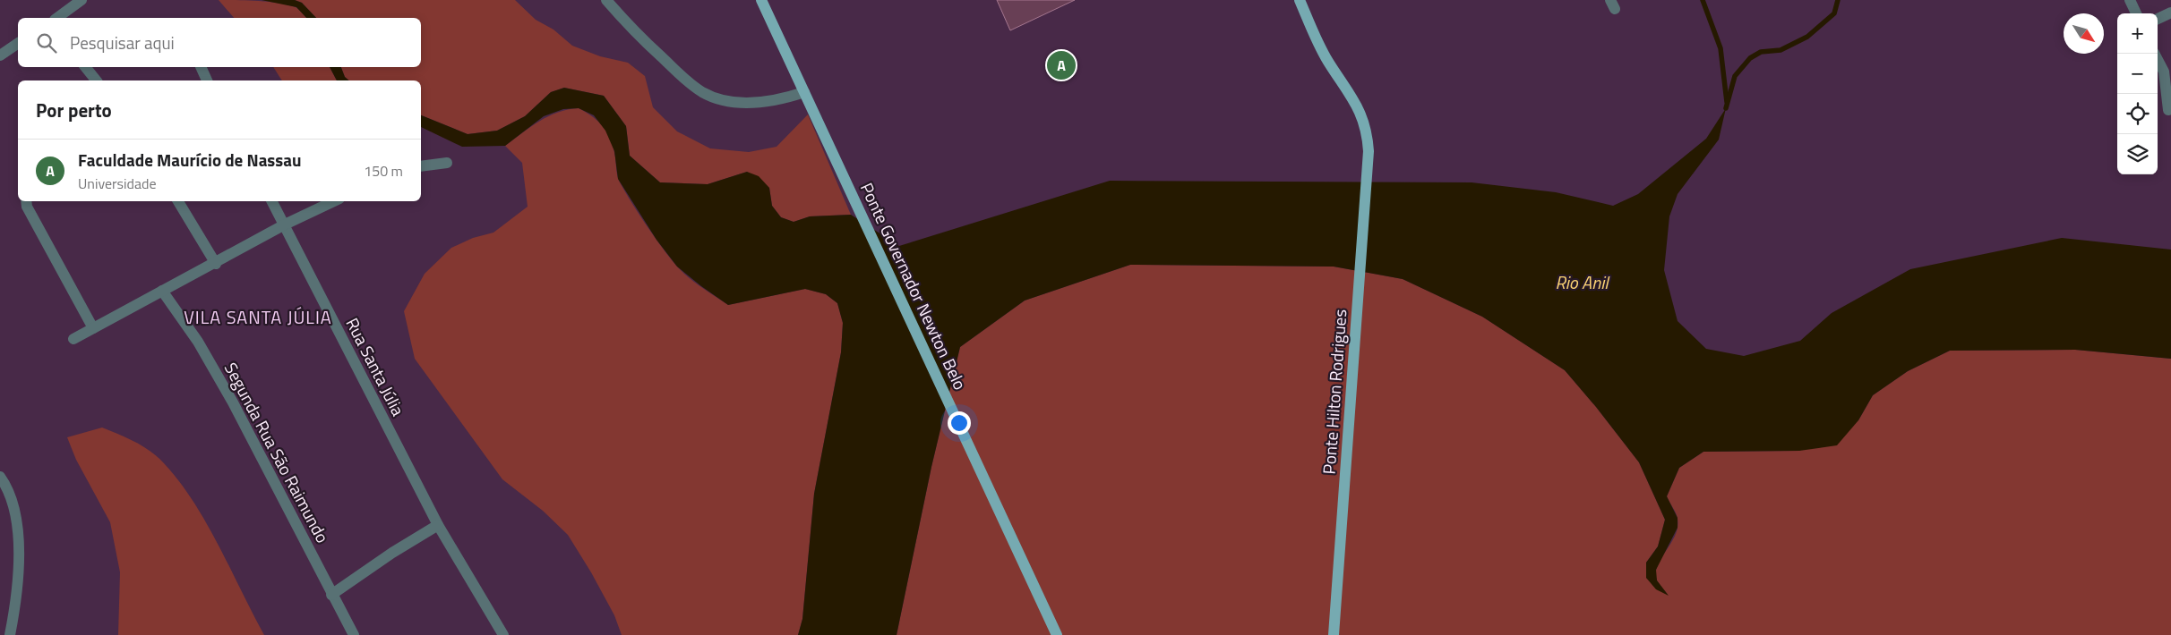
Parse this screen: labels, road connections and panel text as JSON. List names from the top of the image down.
{
  "streets": {
    "main road": ["Ponte Governador Newton Belo", "Ponte Hilton Rodrigues"],
    "street": ["Rua Santa Júlia", "Segunda Rua São Raimundo"]
  },
  "districts": ["VILA SANTA JÚLIA"],
  "water": ["Rio Anil"],
  "north": "bottom right",
  "page": {
    "map_buttons": ["+", "−"],
    "search": "Pesquisar aqui",
    "pins": "A",
    "heading": "Por perto",
    "list": [
      {
        "mark": "A",
        "name": "Faculdade Maurício de Nassau",
        "note": "Universidade",
        "value": "150 m"
      }
    ]
  }
}
